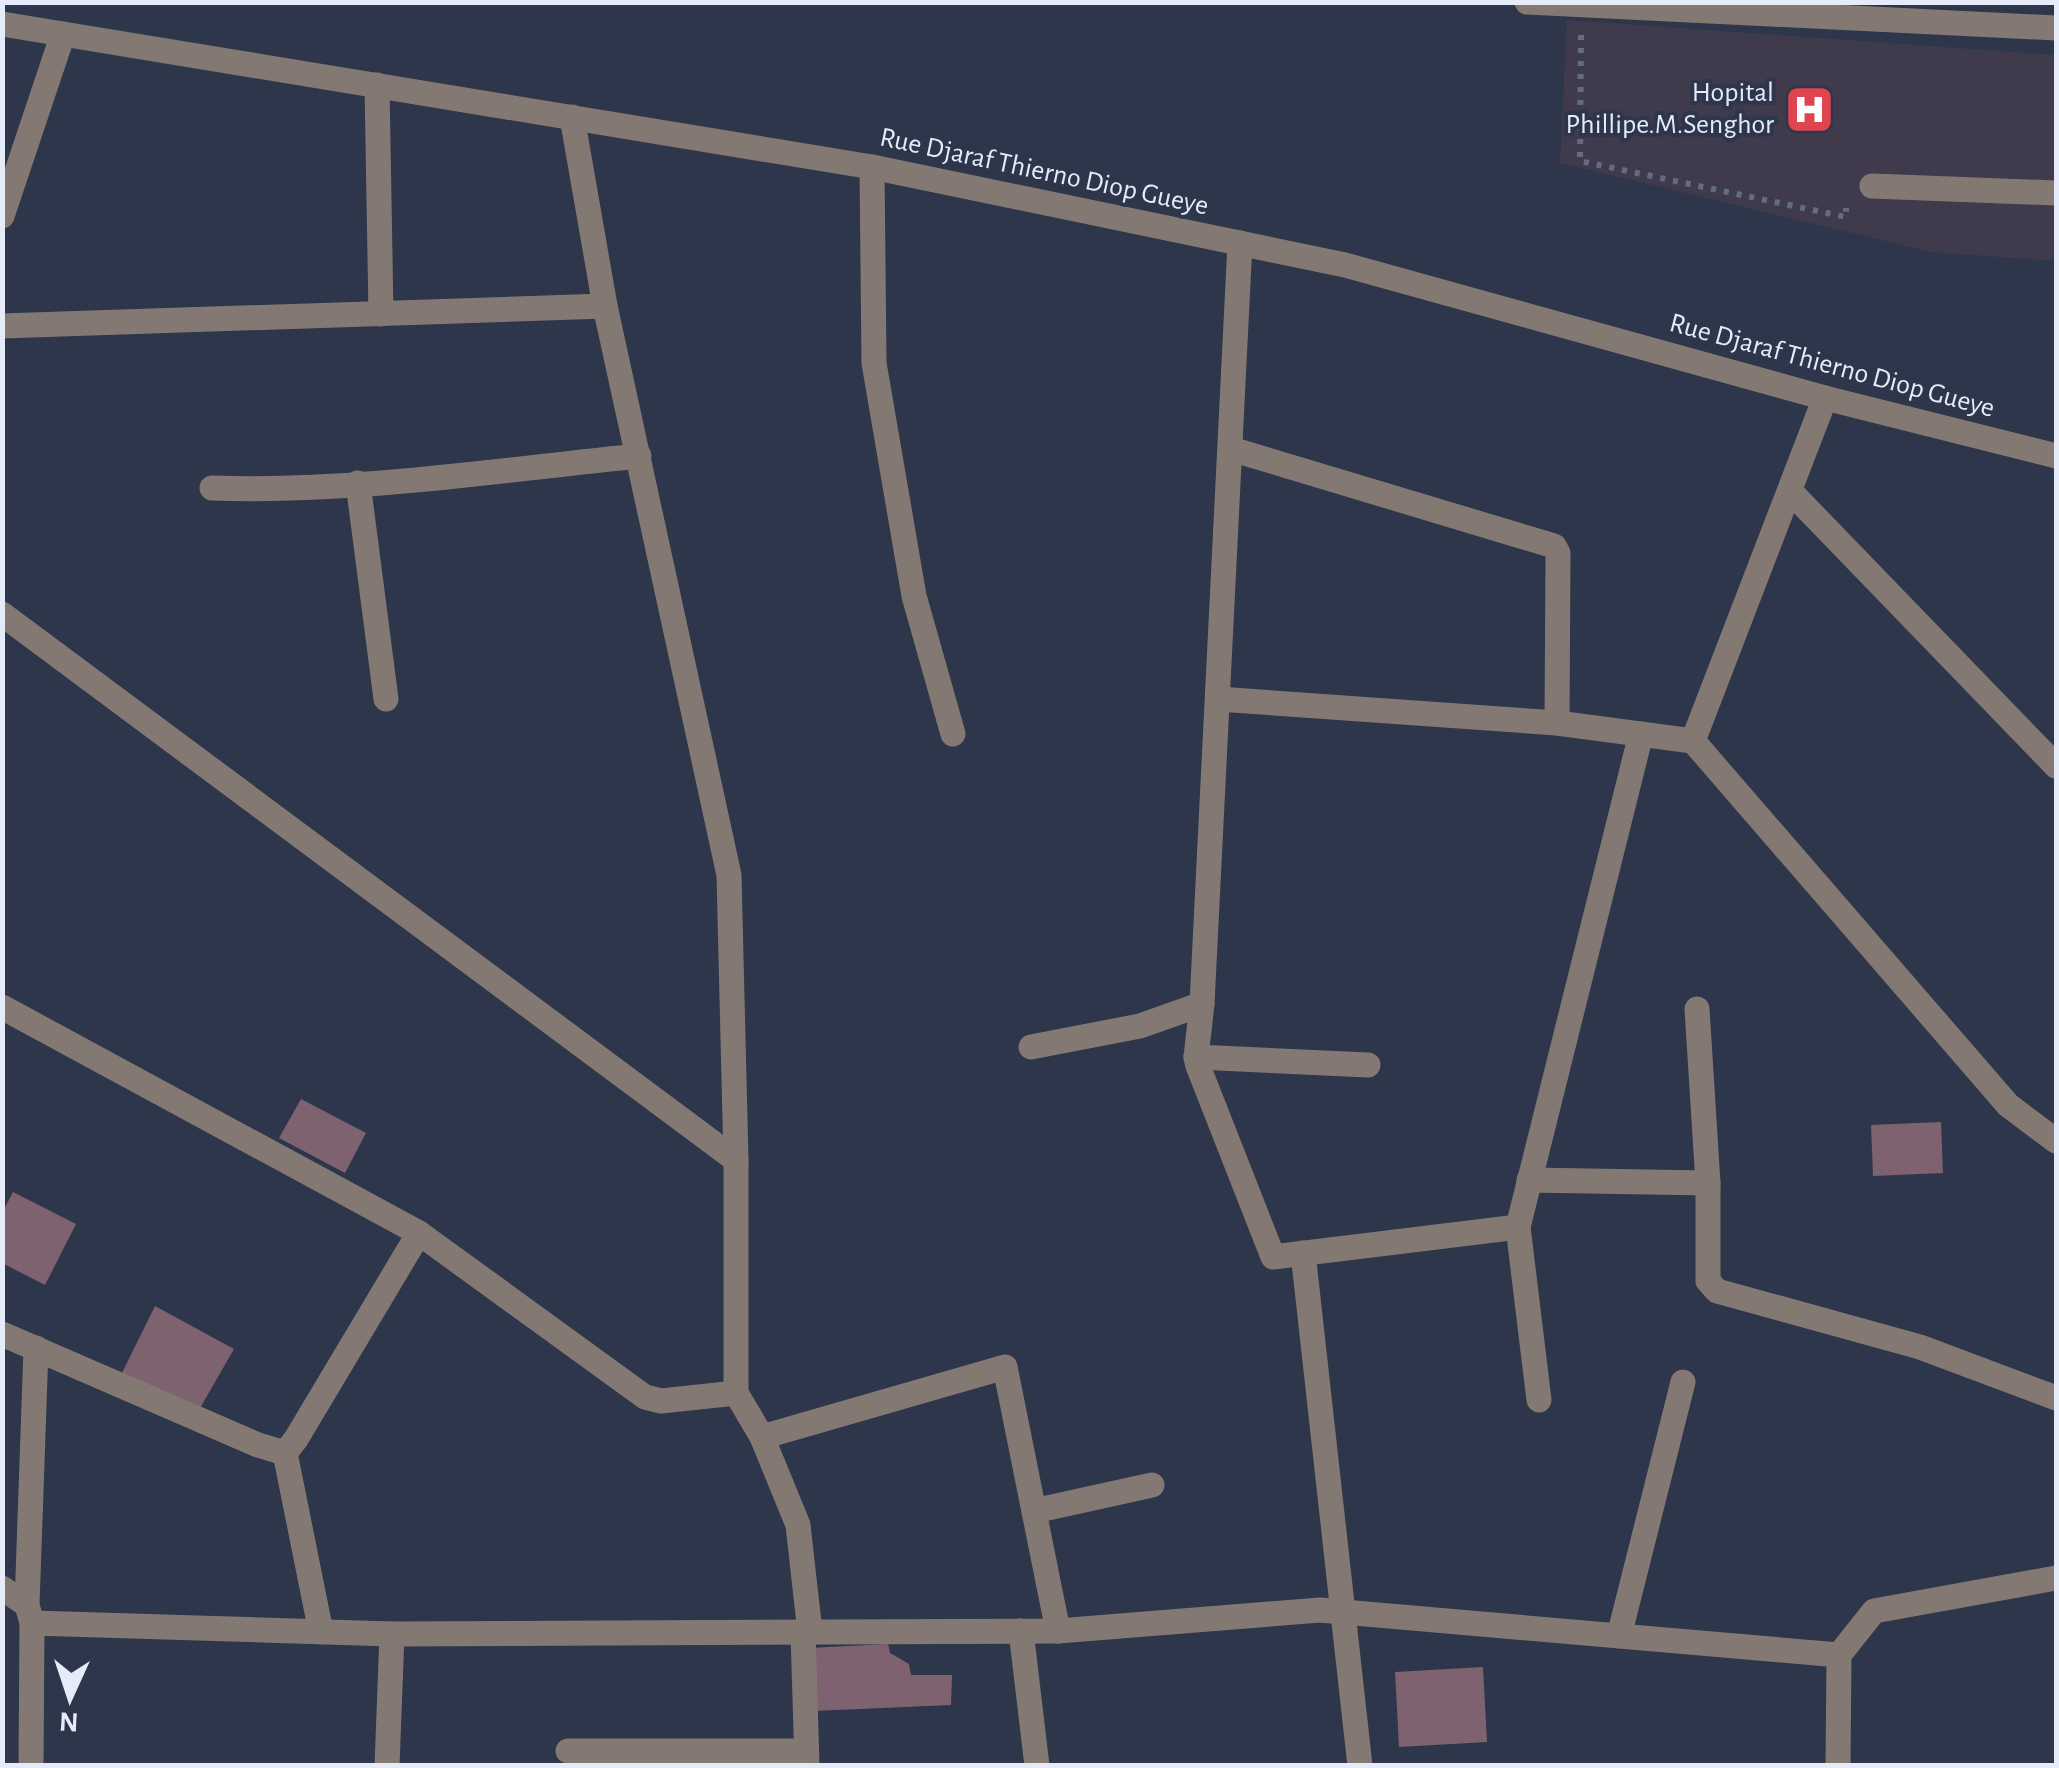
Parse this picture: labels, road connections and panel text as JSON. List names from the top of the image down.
{
  "streets": {
    "street": ["Rue Djaraf Thierno Diop Gueye"]
  },
  "places": {
    "hospital": ["Hopital Phillipe.M.Senghor"]
  },
  "north": "bottom"
}
